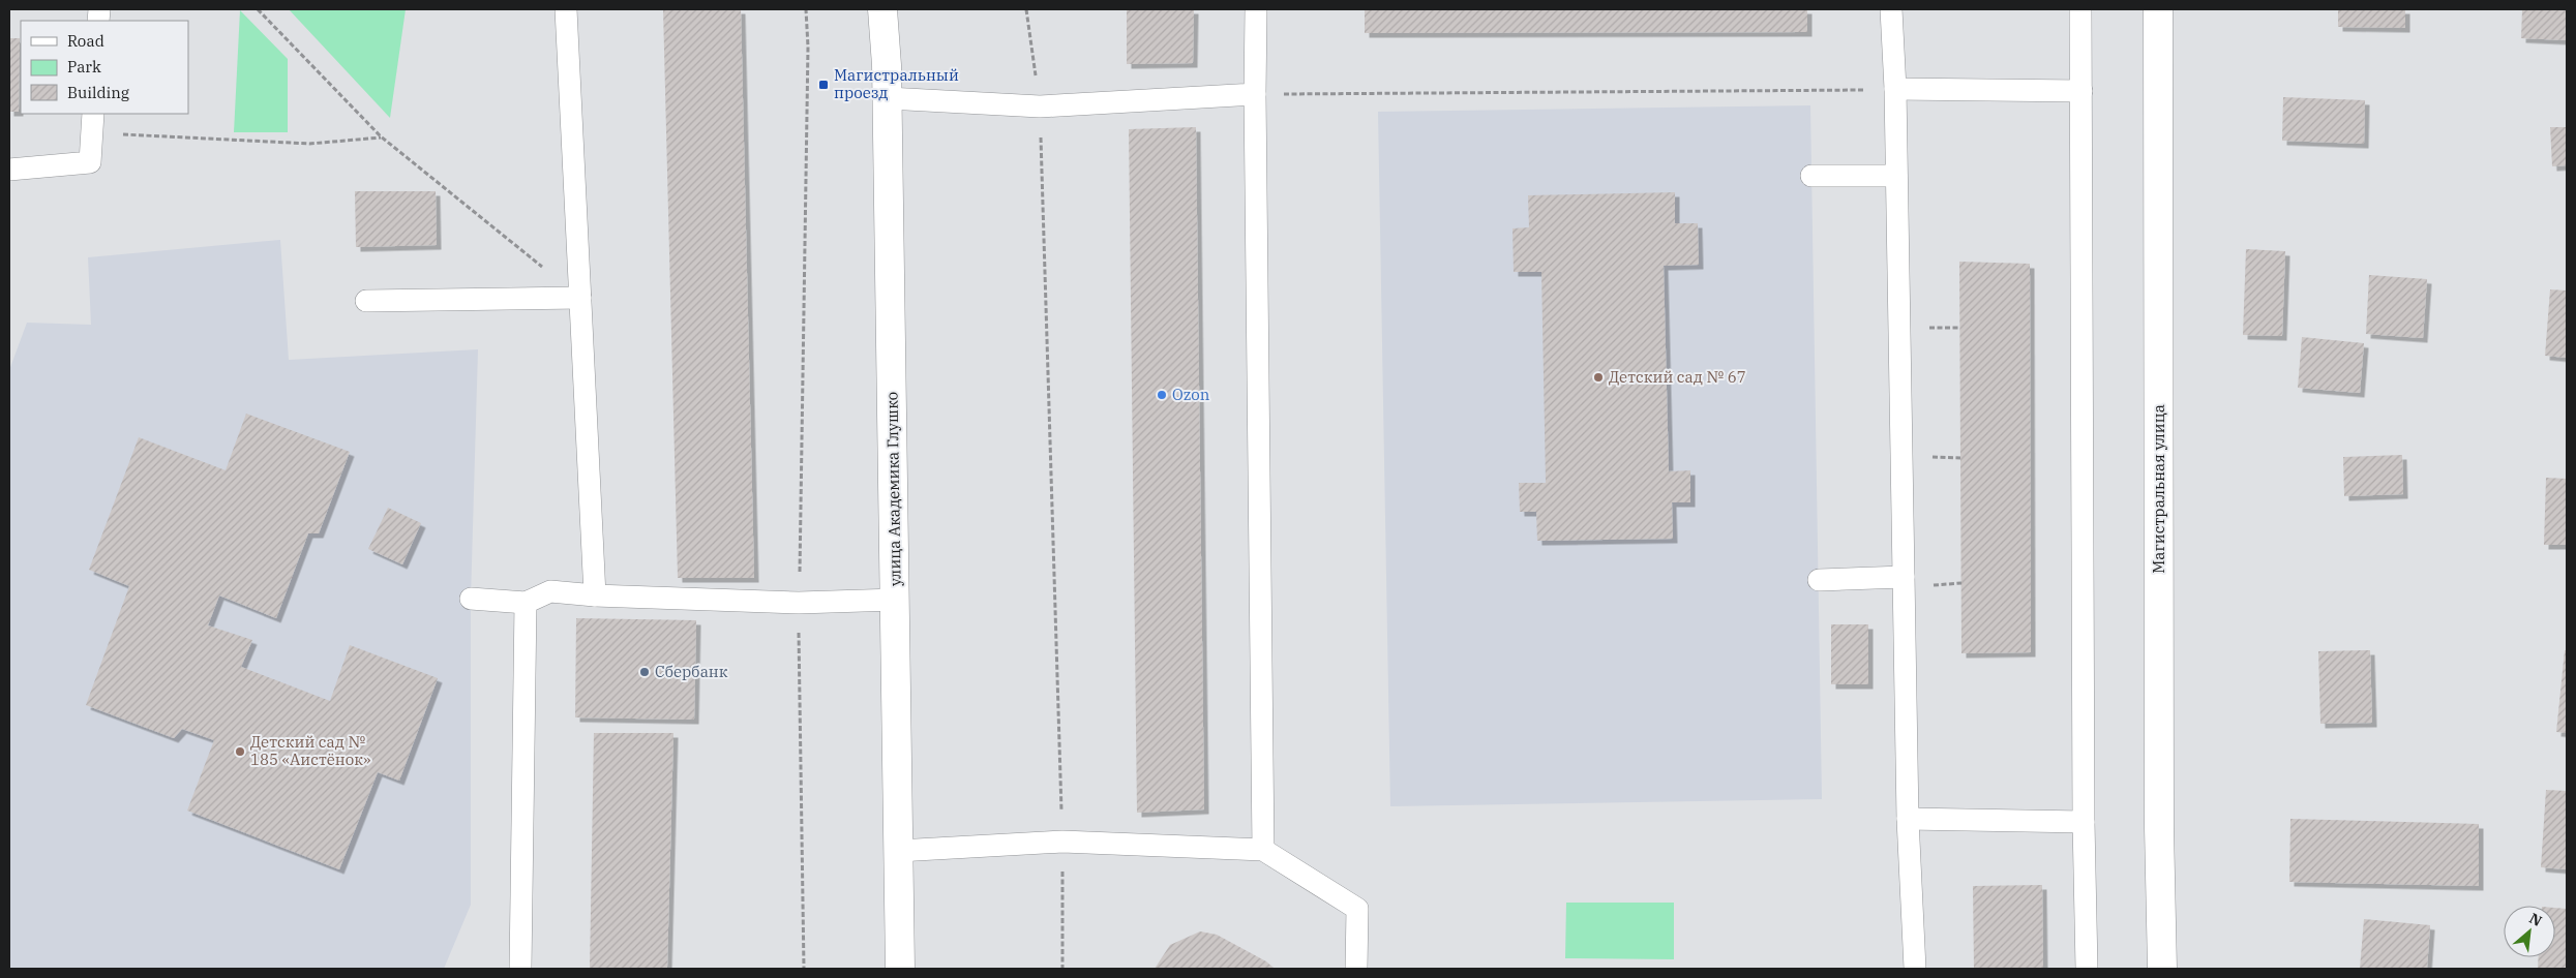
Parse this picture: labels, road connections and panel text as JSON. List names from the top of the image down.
{
  "streets": {
    "street": ["улица Академика Глушко", "Магистральная улица"]
  },
  "places": {
    "transit": ["Магистральный проезд"],
    "other": [
      "Детский сад № 67",
      "Ozon",
      "Сбербанк",
      "Детский сад № 185 «Аистёнок»"
    ]
  },
  "legend": ["Road", "Park", "Building"],
  "north": "top right"
}
